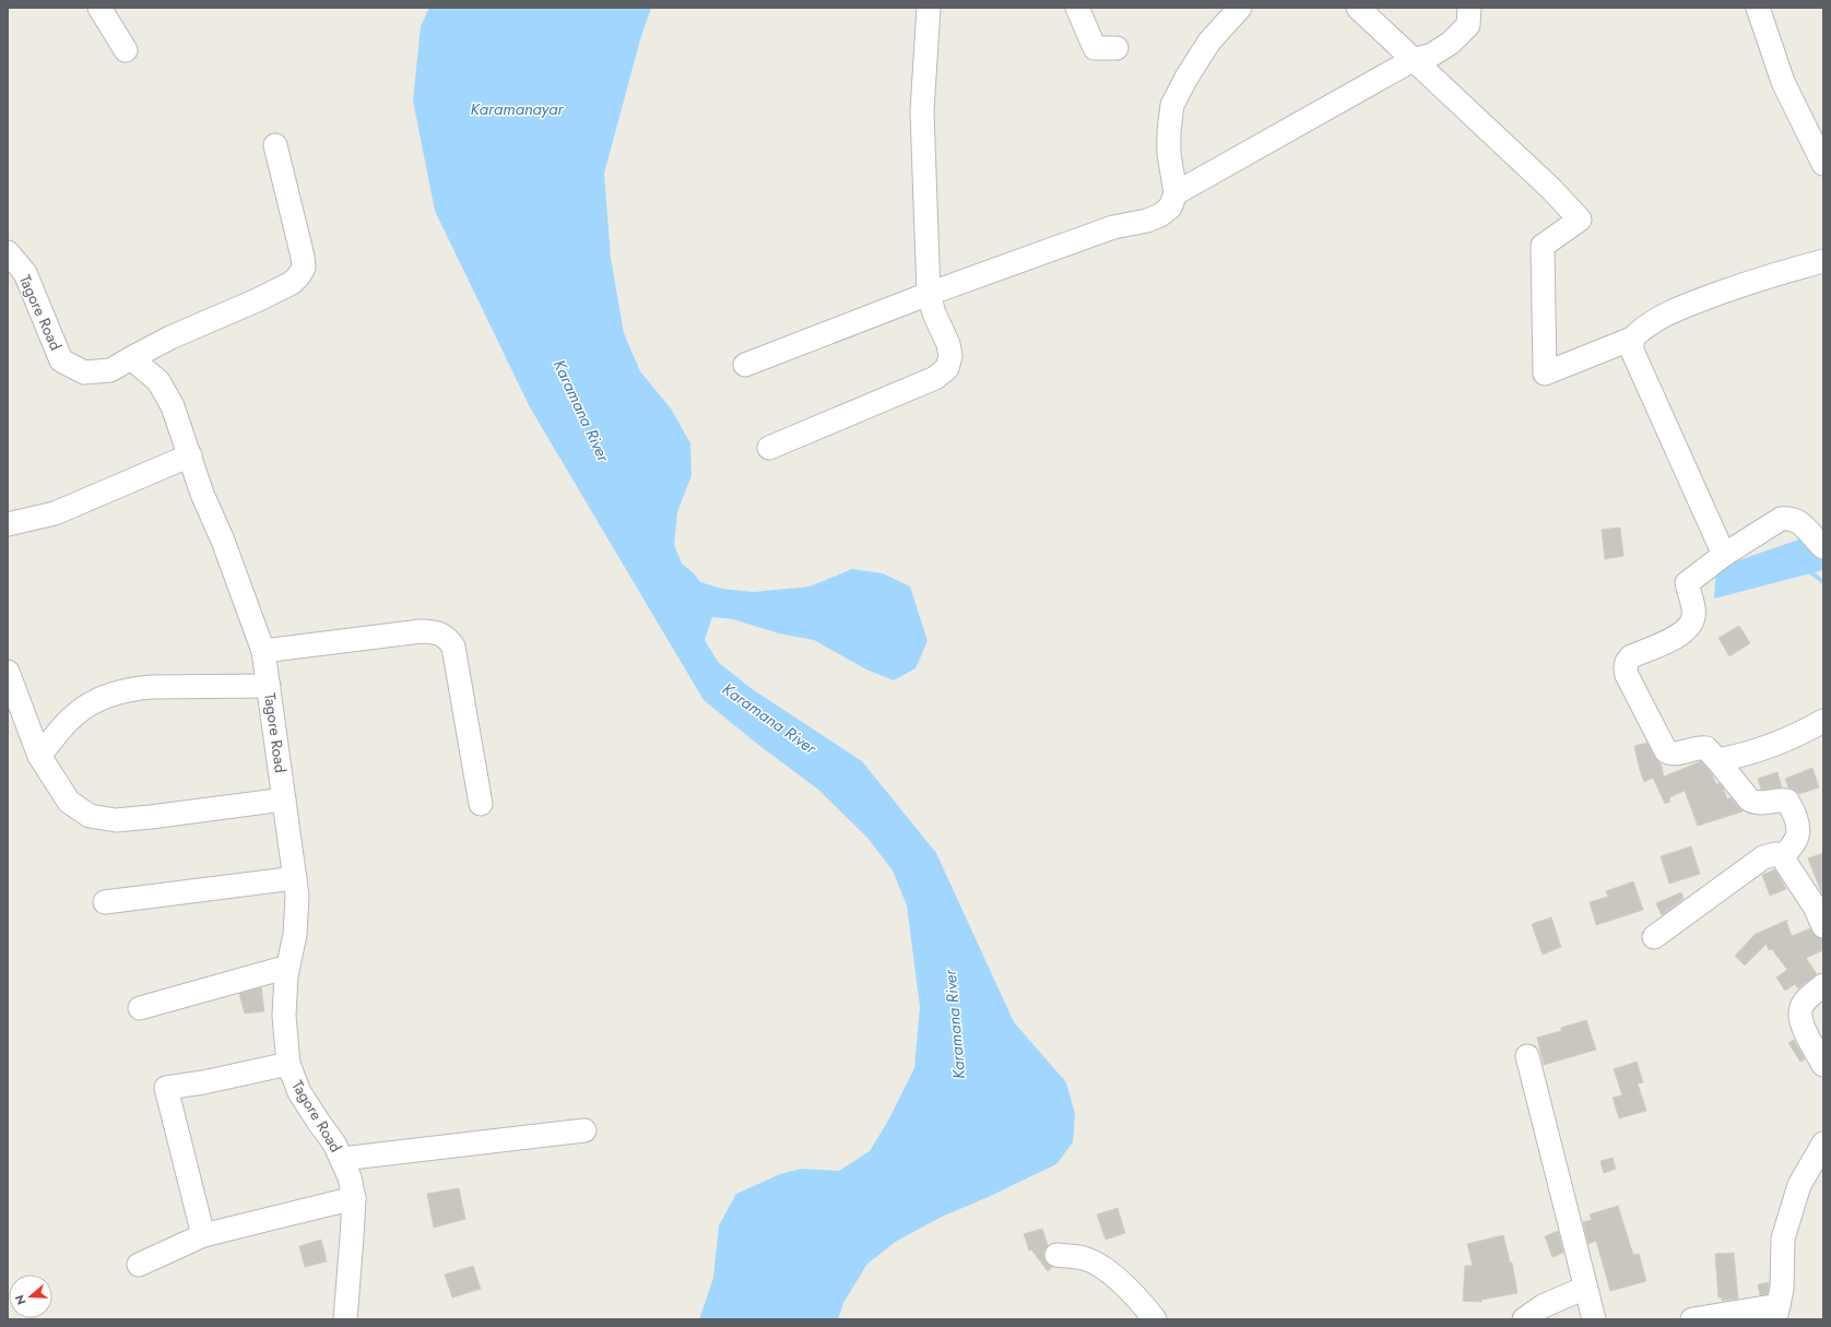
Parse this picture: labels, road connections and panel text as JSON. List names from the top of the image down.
{
  "streets": {
    "street": ["Tagore Road"]
  },
  "water": ["Karamanayar", "Karamana River"],
  "north": "left"
}
